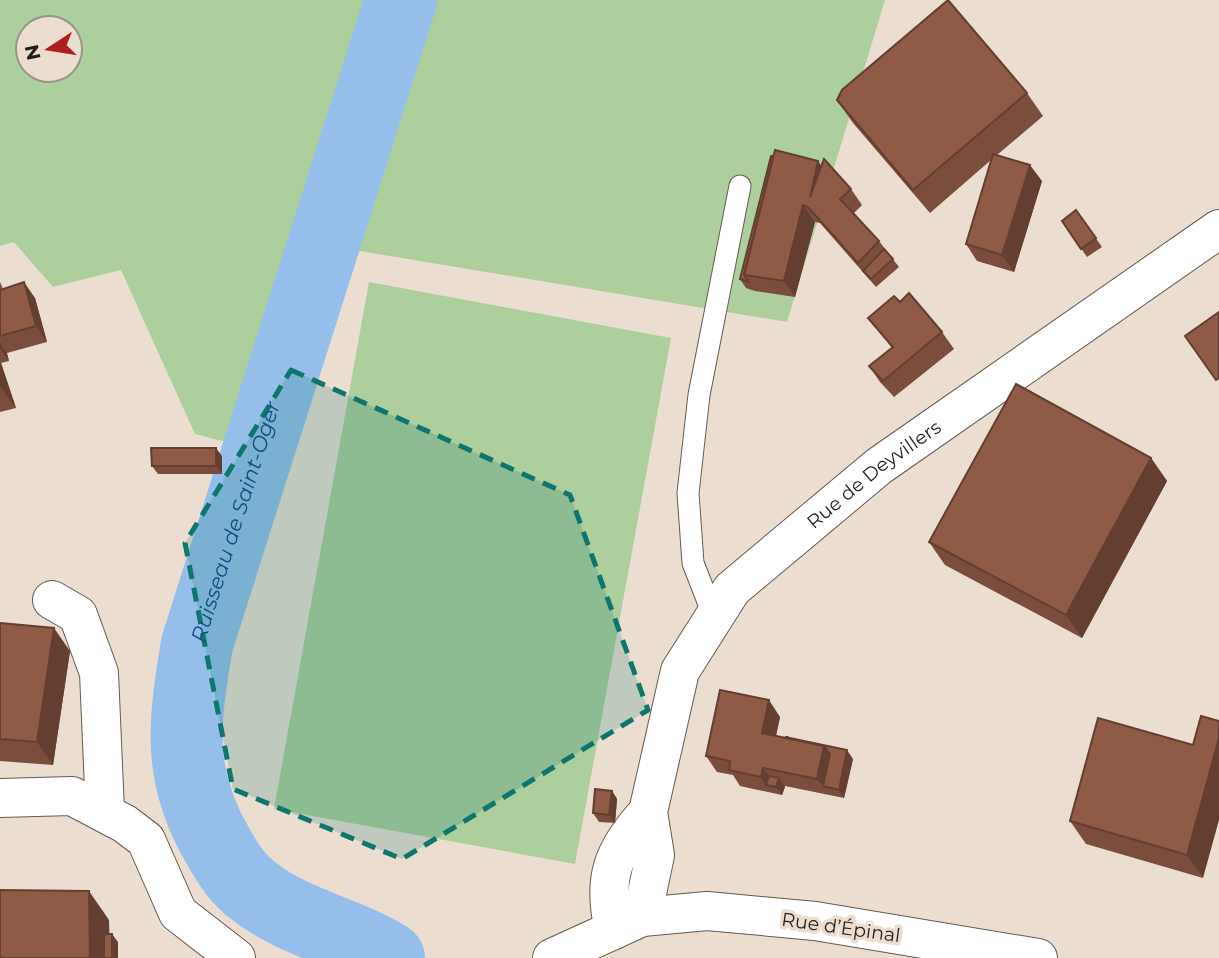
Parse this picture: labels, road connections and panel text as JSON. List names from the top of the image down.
{
  "streets": {
    "street": ["Rue de Deyvillers", "Rue d’Épinal"]
  },
  "crossings": [
    ["Rue de Deyvillers", "Rue d’Épinal"]
  ],
  "water": ["Ruisseau de Saint-Oger"],
  "north": "left"
}
